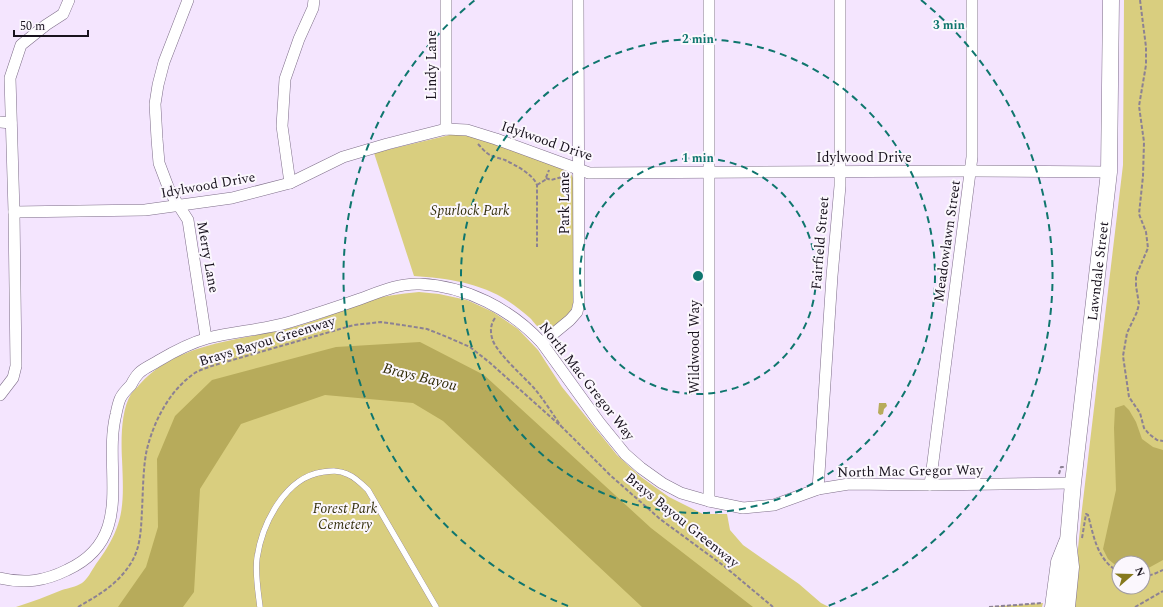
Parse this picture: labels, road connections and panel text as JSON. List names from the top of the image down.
{
  "streets": {
    "main road": ["Lawndale Street"],
    "street": [
      "Lindy Lane",
      "Idylwood Drive",
      "Park Lane",
      "Meadowlawn Street",
      "Fairfield Street",
      "Merry Lane",
      "Wildwood Way",
      "North Mac Gregor Way"
    ],
    "path": ["Brays Bayou Greenway"]
  },
  "crossings": [
    ["Lindy Lane", "Idylwood Drive"],
    ["Idylwood Drive", "Park Lane"],
    ["Idylwood Drive", "Meadowlawn Street"],
    ["Idylwood Drive", "Fairfield Street"],
    ["Idylwood Drive", "Merry Lane"],
    ["Idylwood Drive", "Lawndale Street"],
    ["Idylwood Drive", "Wildwood Way"],
    ["Park Lane", "North Mac Gregor Way"],
    ["Meadowlawn Street", "North Mac Gregor Way"],
    ["Fairfield Street", "North Mac Gregor Way"],
    ["Merry Lane", "North Mac Gregor Way"],
    ["Lawndale Street", "North Mac Gregor Way"],
    ["Brays Bayou Greenway", "North Mac Gregor Way"],
    ["Wildwood Way", "North Mac Gregor Way"]
  ],
  "water": ["Brays Bayou"],
  "parks": ["Spurlock Park", "Forest Park Cemetery"],
  "scale_bar": "50 m",
  "north": "right",
  "rings": ["3 min", "2 min", "1 min"]
}
